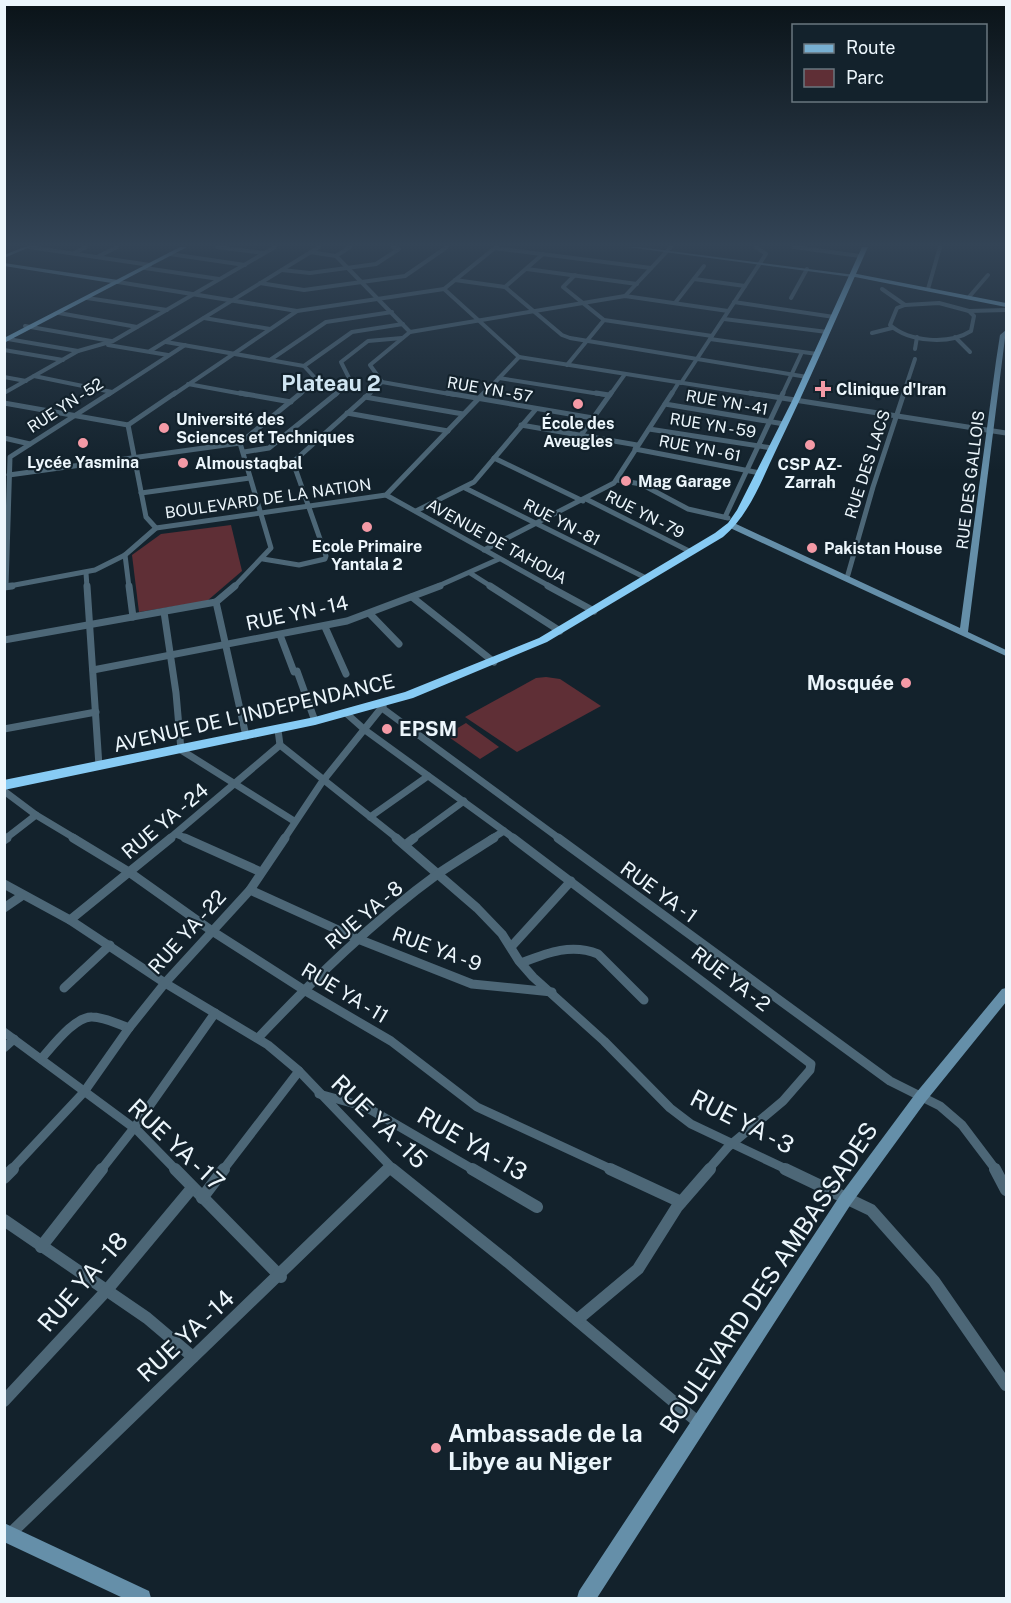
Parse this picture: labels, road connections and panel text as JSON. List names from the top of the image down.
{
  "streets": {
    "highway": ["AVENUE DE L'INDEPENDANCE"],
    "street": [
      "RUE YN - 57",
      "RUE YN - 41",
      "RUE YN - 52",
      "RUE YN - 59",
      "RUE YN - 61",
      "RUE DES LACS",
      "RUE DES GALLOIS",
      "BOULEVARD DE LA NATION",
      "RUE YN - 79",
      "RUE YN - 81",
      "AVENUE DE TAHOUA",
      "RUE YN - 14",
      "RUE YA - 24",
      "RUE YA - 1",
      "RUE YA - 8",
      "RUE YA - 22",
      "RUE YA - 9",
      "RUE YA - 2",
      "RUE YA - 11",
      "RUE YA - 15",
      "RUE YA - 3",
      "RUE YA - 13",
      "RUE YA - 17",
      "BOULEVARD DES AMBASSADES",
      "RUE YA - 18",
      "RUE YA - 14"
    ]
  },
  "crossings": [
    ["RUE YN - 57", "BOULEVARD DE LA NATION"],
    ["RUE YN - 41", "AVENUE DE L'INDEPENDANCE"],
    ["RUE YN - 59", "AVENUE DE L'INDEPENDANCE"],
    ["RUE YN - 61", "AVENUE DE L'INDEPENDANCE"],
    ["BOULEVARD DE LA NATION", "AVENUE DE TAHOUA"],
    ["RUE YN - 79", "AVENUE DE L'INDEPENDANCE"],
    ["RUE YN - 81", "AVENUE DE L'INDEPENDANCE"],
    ["AVENUE DE TAHOUA", "RUE YN - 14"],
    ["AVENUE DE TAHOUA", "AVENUE DE L'INDEPENDANCE"],
    ["AVENUE DE L'INDEPENDANCE", "RUE YA - 1"],
    ["AVENUE DE L'INDEPENDANCE", "RUE YA - 22"],
    ["AVENUE DE L'INDEPENDANCE", "RUE YA - 2"],
    ["RUE YA - 24", "RUE YA - 11"],
    ["RUE YA - 24", "RUE YA - 15"],
    ["RUE YA - 24", "RUE YA - 3"],
    ["RUE YA - 1", "RUE YA - 22"],
    ["RUE YA - 1", "BOULEVARD DES AMBASSADES"],
    ["RUE YA - 8", "RUE YA - 9"],
    ["RUE YA - 8", "RUE YA - 2"],
    ["RUE YA - 8", "RUE YA - 11"],
    ["RUE YA - 8", "RUE YA - 15"],
    ["RUE YA - 8", "RUE YA - 3"],
    ["RUE YA - 22", "RUE YA - 9"],
    ["RUE YA - 22", "RUE YA - 2"],
    ["RUE YA - 22", "RUE YA - 11"],
    ["RUE YA - 22", "RUE YA - 15"],
    ["RUE YA - 22", "RUE YA - 3"],
    ["RUE YA - 22", "RUE YA - 17"],
    ["RUE YA - 9", "RUE YA - 3"],
    ["RUE YA - 2", "RUE YA - 11"],
    ["RUE YA - 2", "RUE YA - 15"],
    ["RUE YA - 2", "RUE YA - 3"],
    ["RUE YA - 15", "RUE YA - 13"],
    ["RUE YA - 15", "BOULEVARD DES AMBASSADES"],
    ["RUE YA - 15", "RUE YA - 14"],
    ["RUE YA - 3", "BOULEVARD DES AMBASSADES"],
    ["RUE YA - 17", "RUE YA - 18"],
    ["RUE YA - 17", "RUE YA - 14"]
  ],
  "districts": ["Plateau 2"],
  "places": {
    "health": ["Clinique d'Iran"],
    "other": [
      "École des Aveugles",
      "Université des Sciences et Techniques",
      "Lycée Yasmina",
      "CSP AZ- Zarrah",
      "Almoustaqbal",
      "Mag Garage",
      "Ecole Primaire Yantala 2",
      "Pakistan House",
      "Mosquée",
      "EPSM",
      "Ambassade de la Libye au Niger"
    ]
  },
  "legend": ["Route", "Parc"]
}
